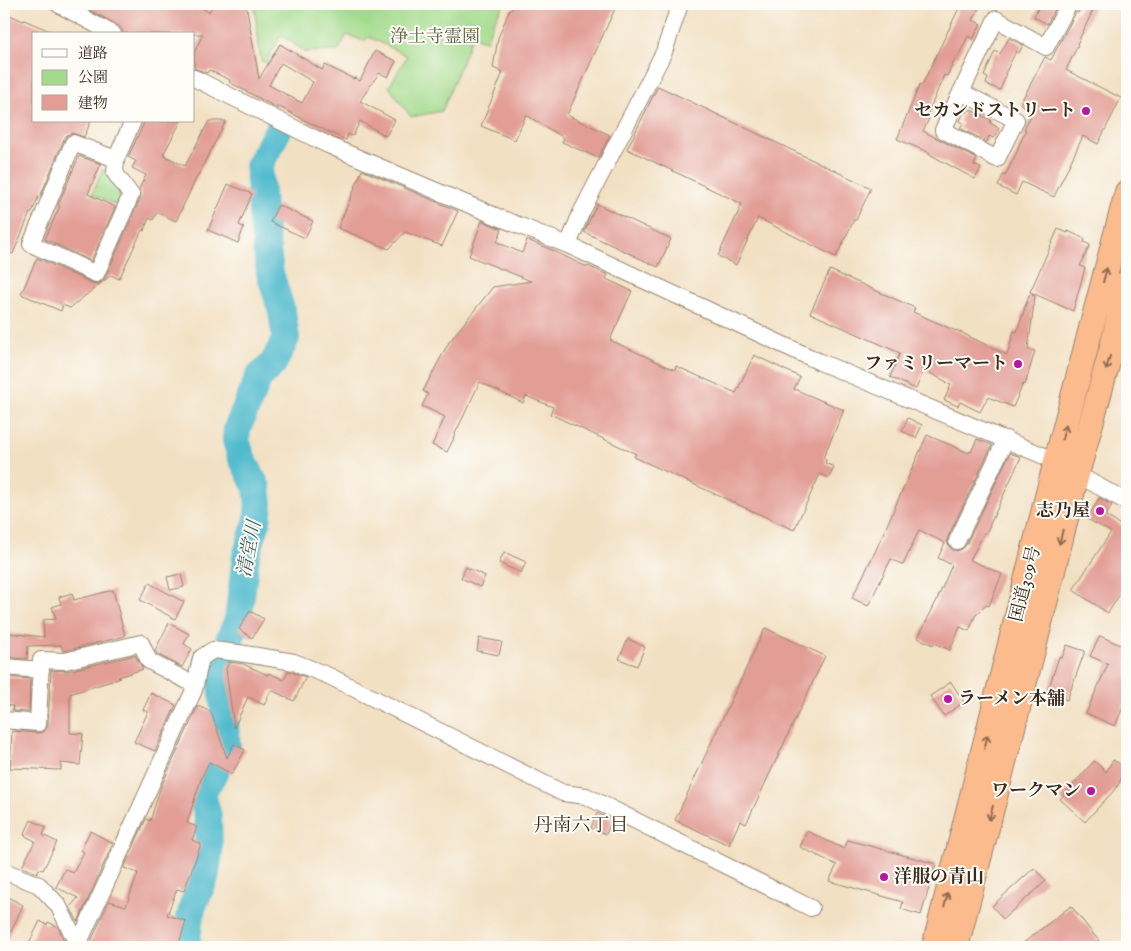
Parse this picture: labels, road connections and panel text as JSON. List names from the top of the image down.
{
  "streets": {
    "highway": ["国道309号"]
  },
  "districts": ["丹南六丁目"],
  "water": ["清堂川"],
  "parks": ["浄土寺霊園"],
  "places": [
    "セカンドストリート",
    "ファミリーマート",
    "志乃屋",
    "ラーメン本舗",
    "ワークマン",
    "洋服の青山"
  ],
  "legend": ["道路", "公園", "建物"]
}
